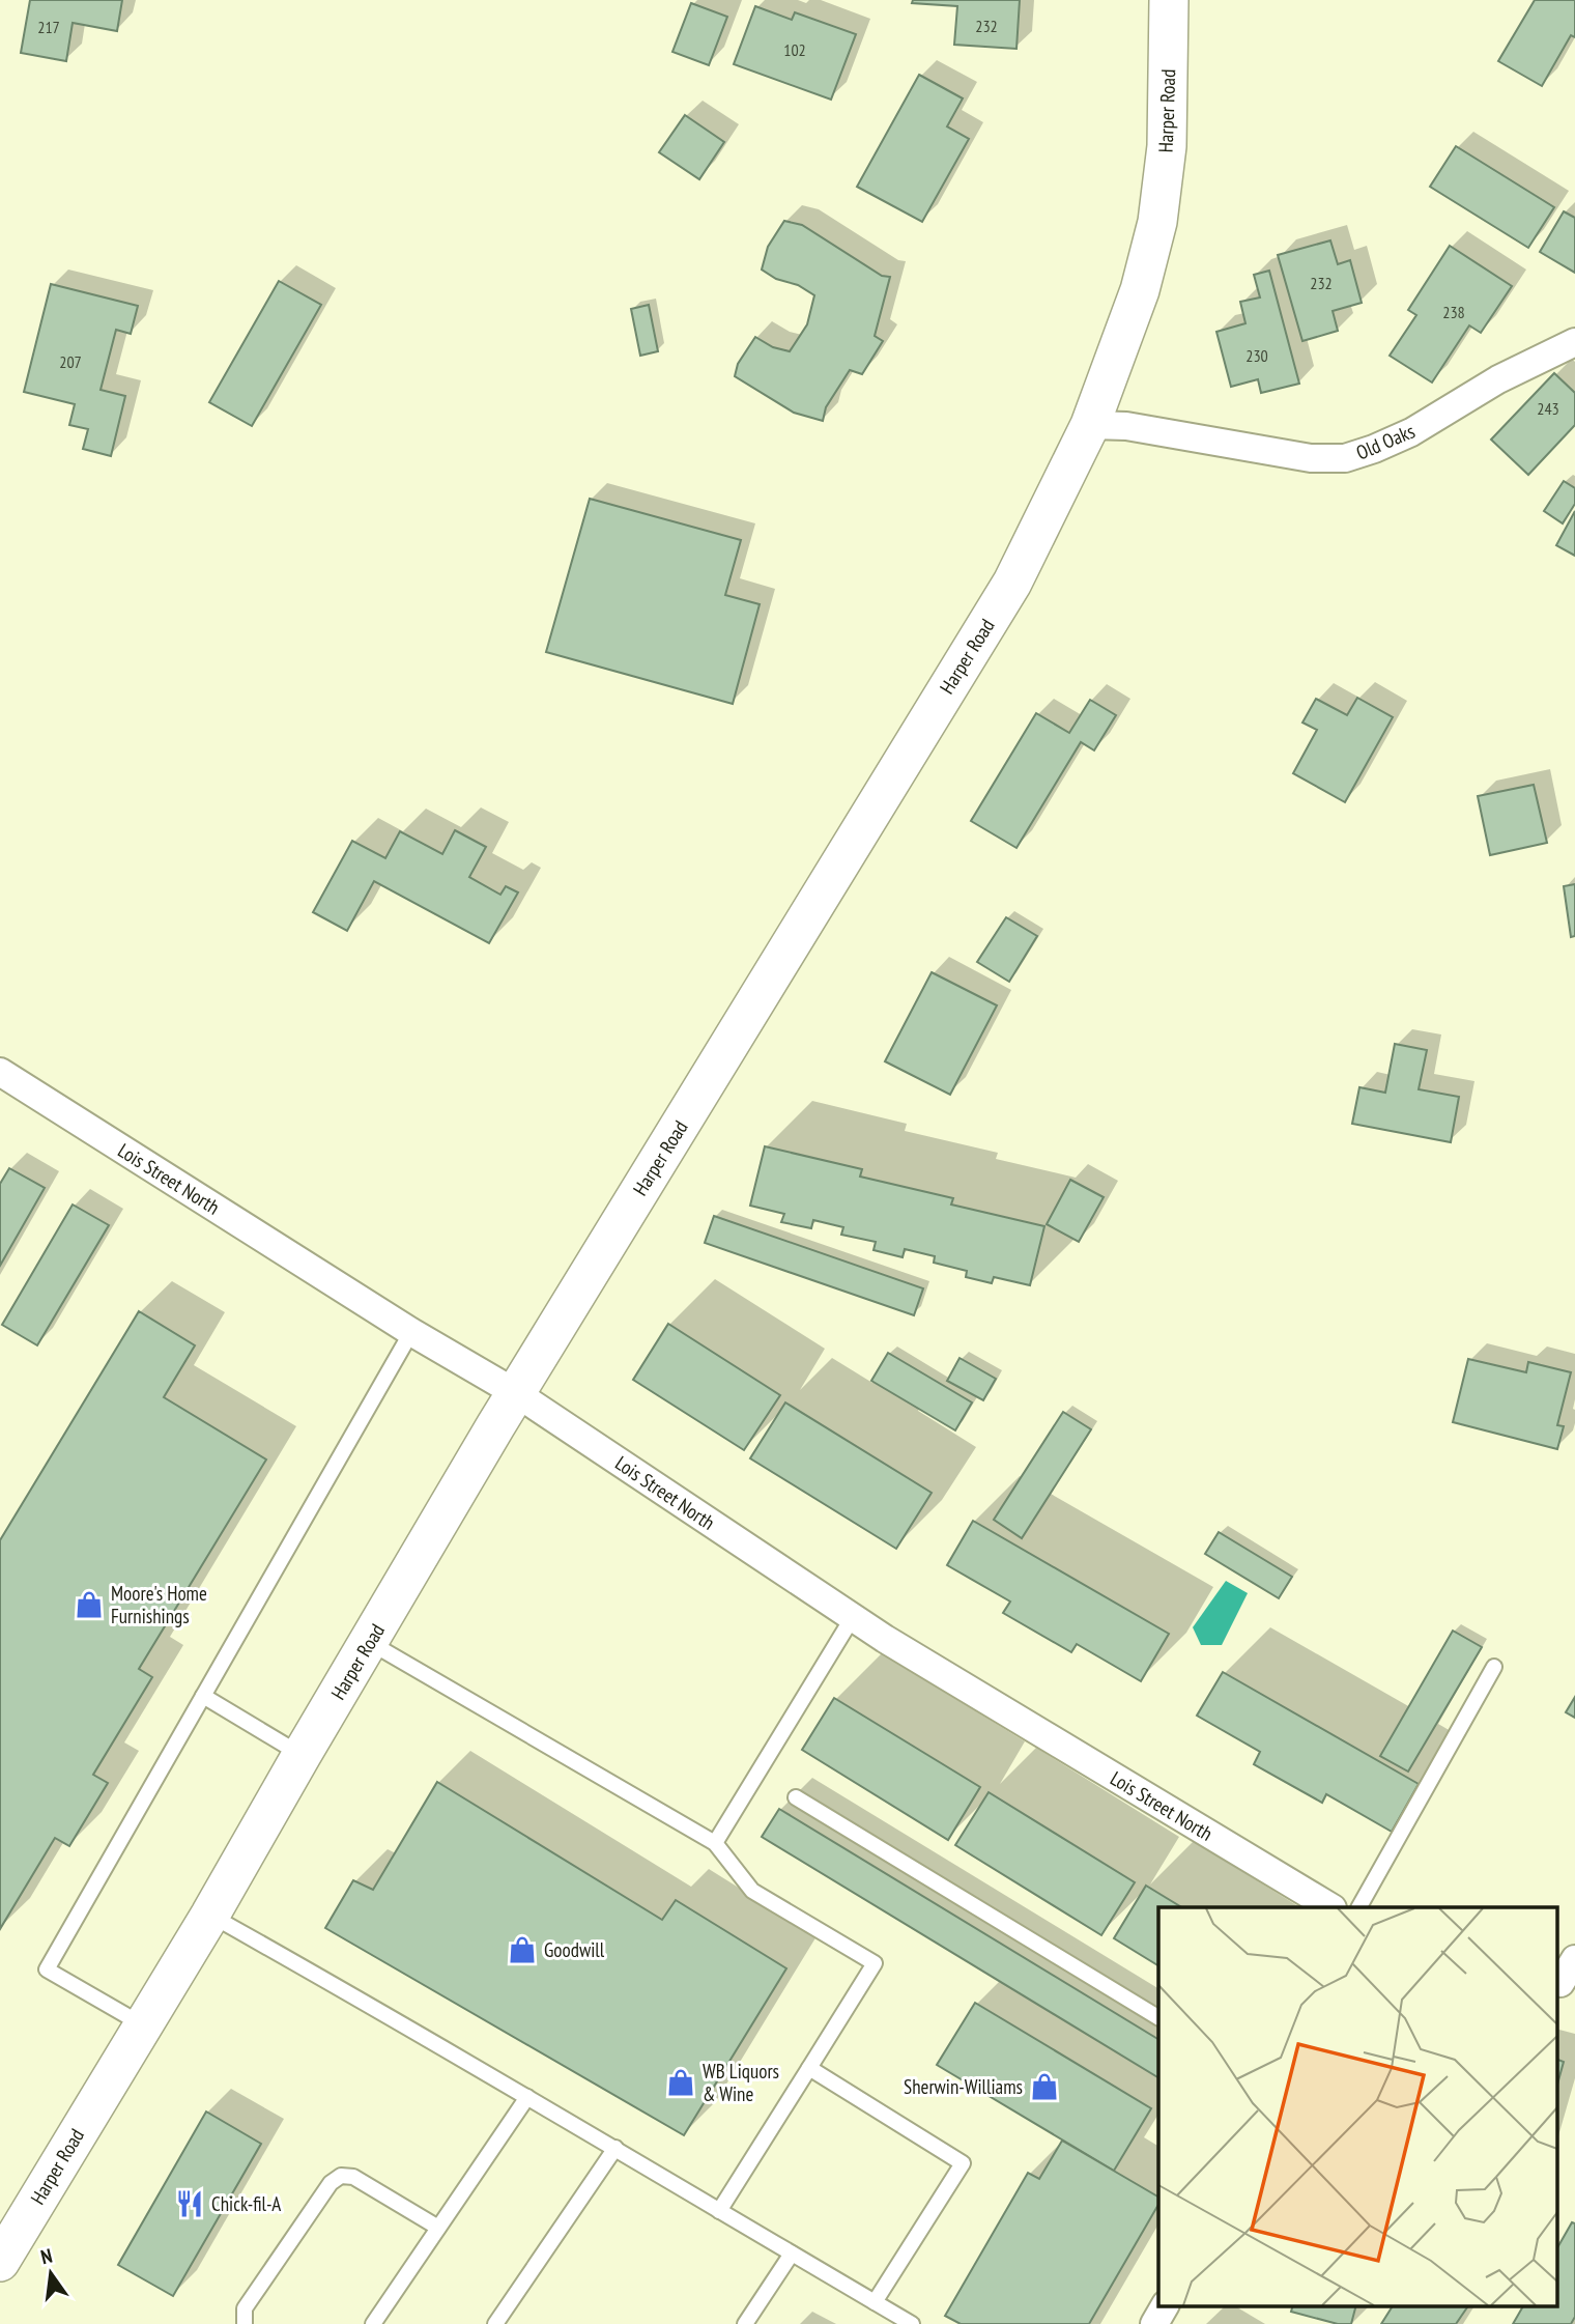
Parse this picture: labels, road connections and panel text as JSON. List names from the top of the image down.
{
  "streets": {
    "main road": ["Harper Road"],
    "street": ["Old Oaks", "Lois Street North"]
  },
  "crossings": [
    ["Harper Road", "Old Oaks"],
    ["Harper Road", "Lois Street North"]
  ],
  "places": {
    "shop": [
      "Moore's Home Furnishings",
      "Goodwill",
      "WB Liquors & Wine",
      "Sherwin-Williams"
    ],
    "restaurant": ["Chick-fil-A"]
  },
  "house_numbers": [
    "232",
    "217",
    "102",
    "232",
    "238",
    "230",
    "207",
    "243"
  ],
  "north": "top"
}
